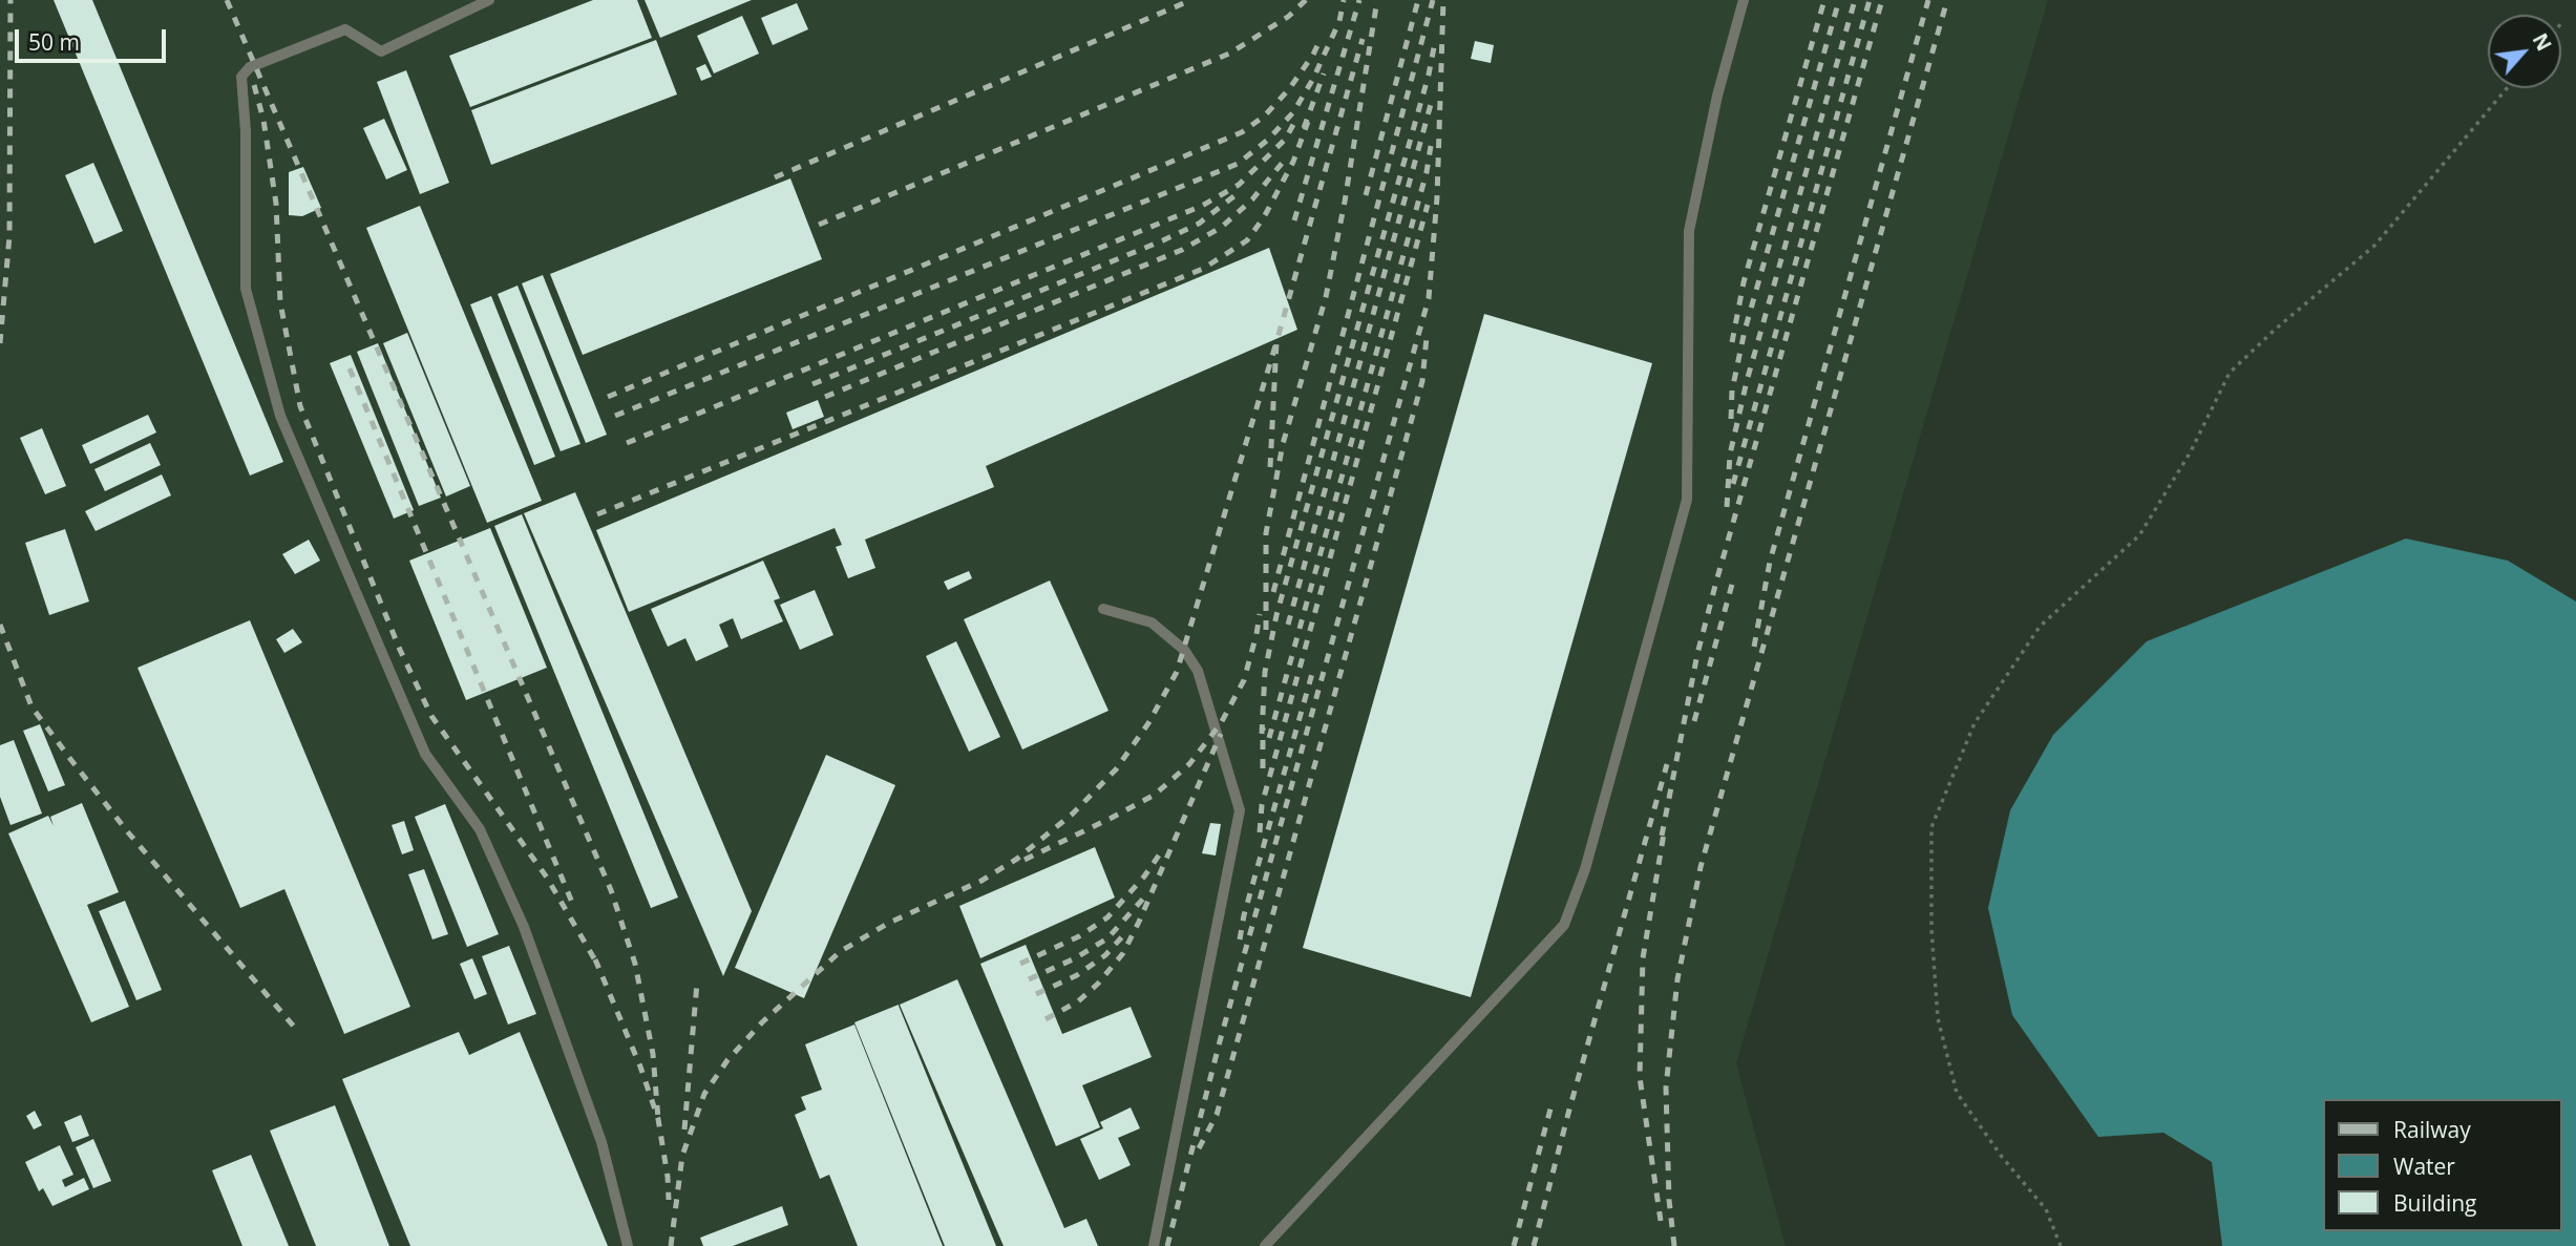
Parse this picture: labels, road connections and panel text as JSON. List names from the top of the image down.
{
  "legend": ["Railway", "Water", "Building"],
  "scale_bar": "50 m",
  "north": "top right"
}
